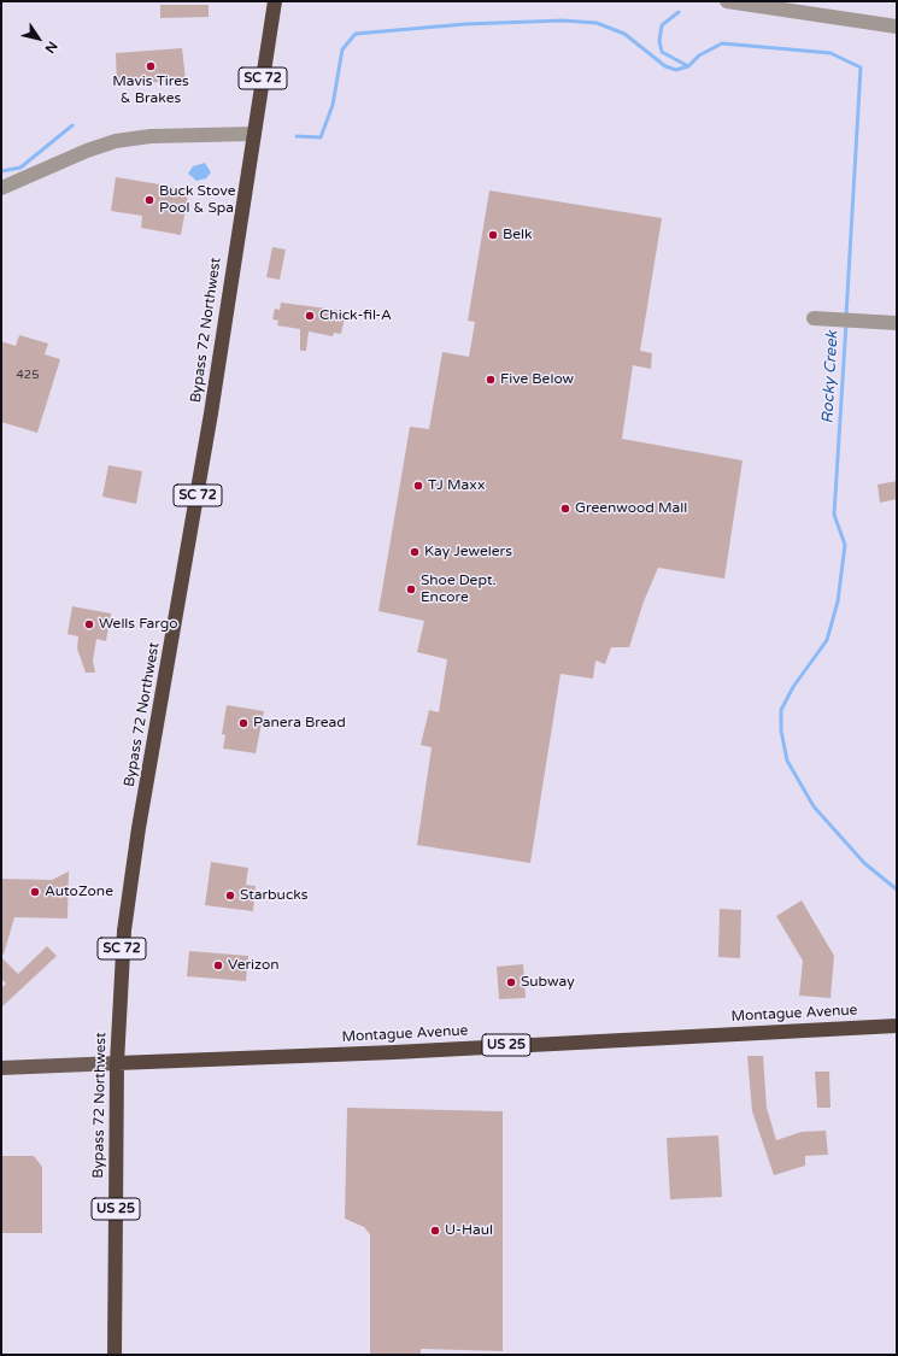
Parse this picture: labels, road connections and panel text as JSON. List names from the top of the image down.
{
  "streets": {
    "highway": [
      "SC 72",
      "Bypass 72 Northwest",
      "Montague Avenue",
      "US 25"
    ]
  },
  "crossings": [
    ["Bypass 72 Northwest", "Montague Avenue"]
  ],
  "water": ["Rocky Creek"],
  "places": [
    "Mavis Tires & Brakes",
    "Buck Stove Pool & Spa",
    "Belk",
    "Chick-fil-A",
    "Five Below",
    "TJ Maxx",
    "Greenwood Mall",
    "Kay Jewelers",
    "Shoe Dept. Encore",
    "Wells Fargo",
    "Panera Bread",
    "AutoZone",
    "Starbucks",
    "Verizon",
    "Subway",
    "U-Haul"
  ],
  "house_numbers": ["425"],
  "north": "bottom right"
}
